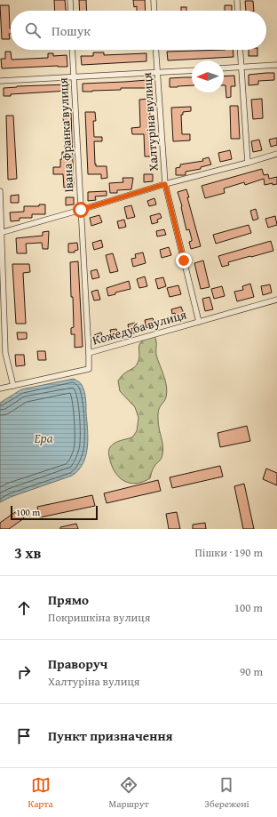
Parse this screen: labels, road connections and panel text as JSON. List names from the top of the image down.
{
  "streets": {
    "street": ["Халтуріна вулиця", "Івана Франка вулиця", "Кожедуба вулиця"]
  },
  "crossings": [
    ["Халтуріна вулиця", "Кожедуба вулиця"],
    ["Івана Франка вулиця", "Кожедуба вулиця"]
  ],
  "water": ["Ера"],
  "scale_bar": "100 m",
  "north": "left",
  "page": {
    "search": "Пошук",
    "scale": "100 m",
    "heading": ["3 хв", "Пішки · 190 m"],
    "list": [
      ["Прямо", "Покришкіна вулиця", "100 m"],
      ["Праворуч", "Халтуріна вулиця", "90 m"],
      "Пункт призначення"
    ],
    "nav": ["Карта", "Маршрут", "Збережені"]
  }
}
